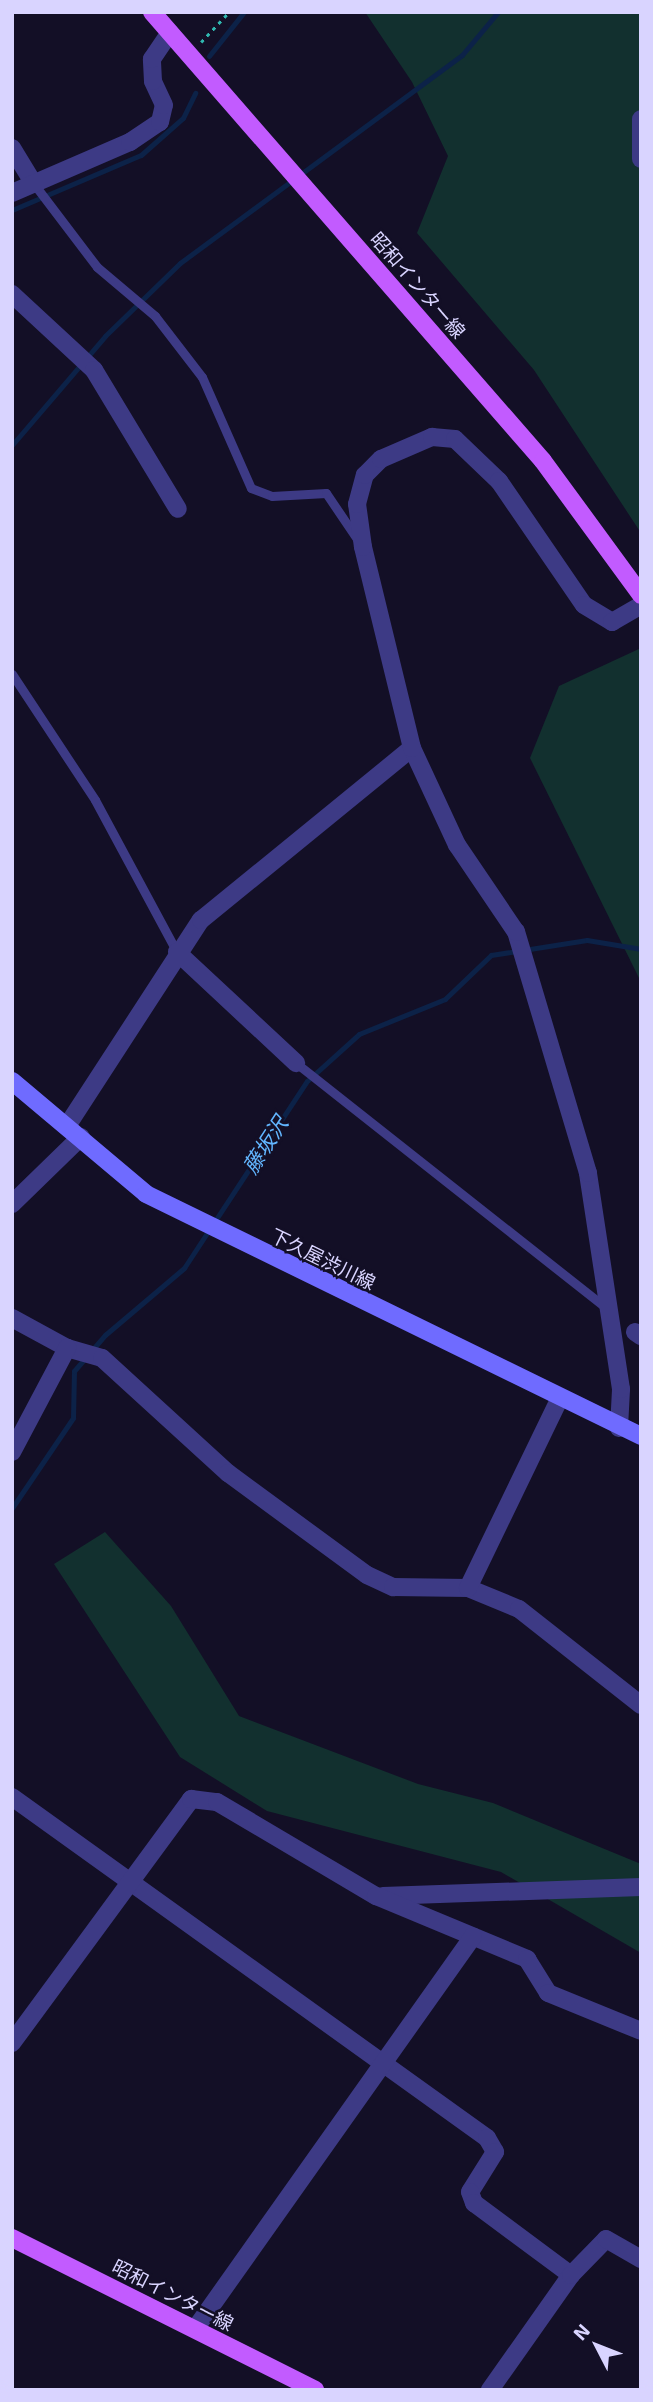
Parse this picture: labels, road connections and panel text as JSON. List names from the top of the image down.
{
  "streets": {
    "main road": ["昭和インター線", "下久屋渋川線"]
  },
  "water": ["藤坂沢"],
  "north": "top left"
}
